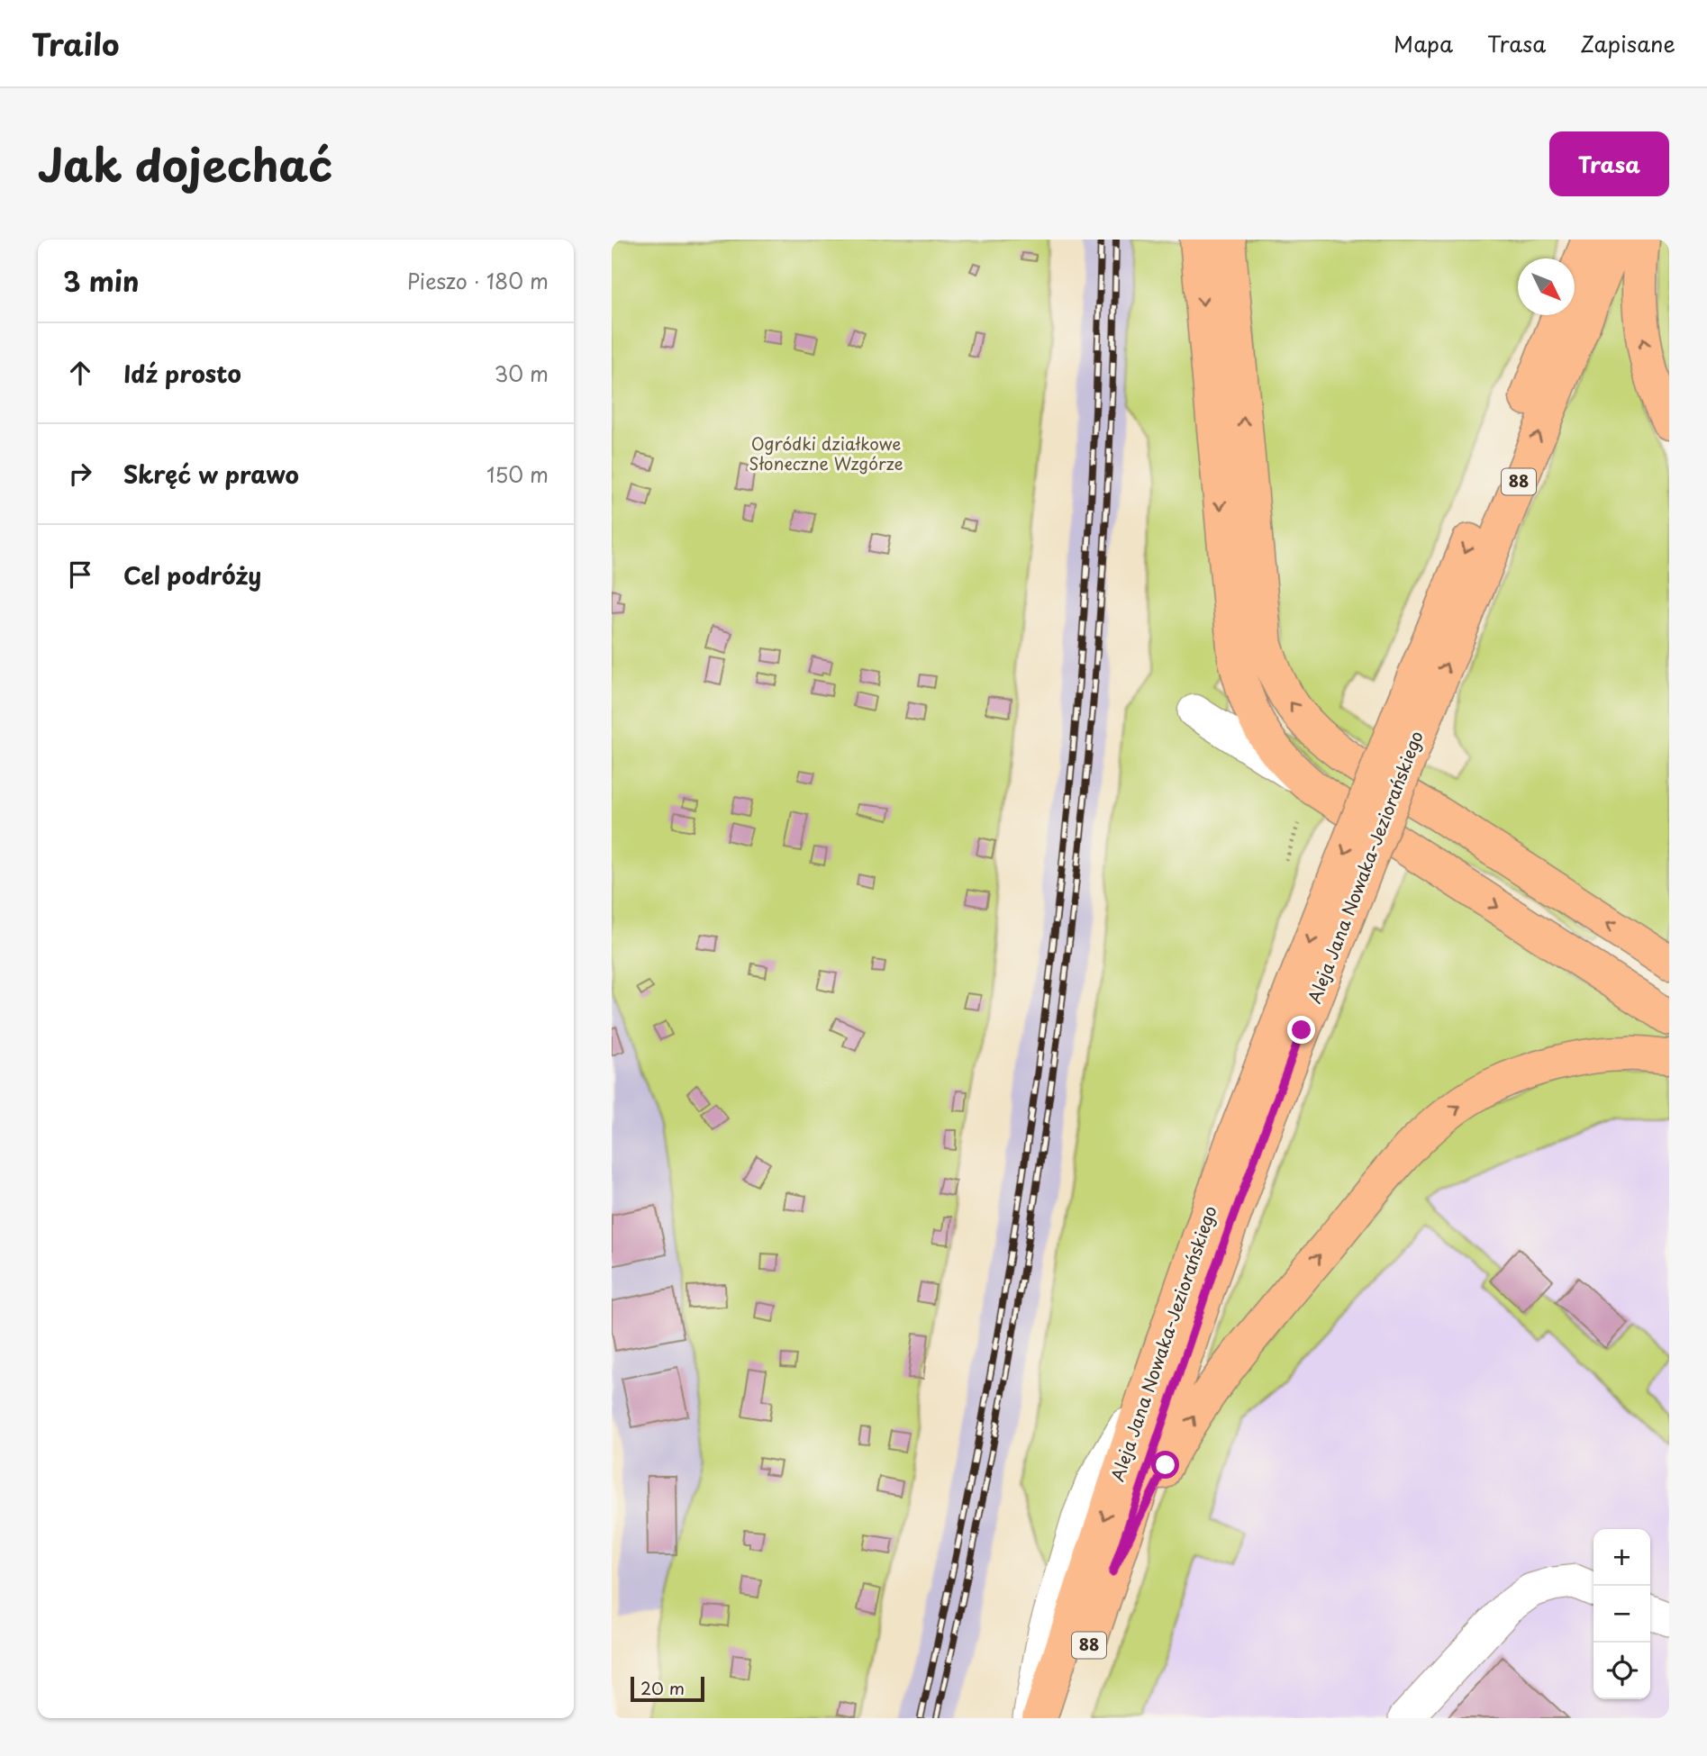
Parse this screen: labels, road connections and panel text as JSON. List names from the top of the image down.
{
  "streets": {
    "main road": ["88", "Aleja Jana Nowaka-Jeziorańskiego"]
  },
  "parks": ["Ogródki działkowe Słoneczne Wzgórze"],
  "scale_bar": "20 m",
  "north": "bottom right",
  "page": {
    "header": "Trailo",
    "nav": ["Mapa", "Trasa", "Zapisane"],
    "title": "Jak dojechać",
    "buttons": "Trasa",
    "heading": ["3 min", "Pieszo · 180 m"],
    "list": [
      ["Idź prosto", "30 m"],
      ["Skręć w prawo", "150 m"],
      "Cel podróży"
    ],
    "map_buttons": ["+", "−"],
    "scale": "20 m"
  }
}
